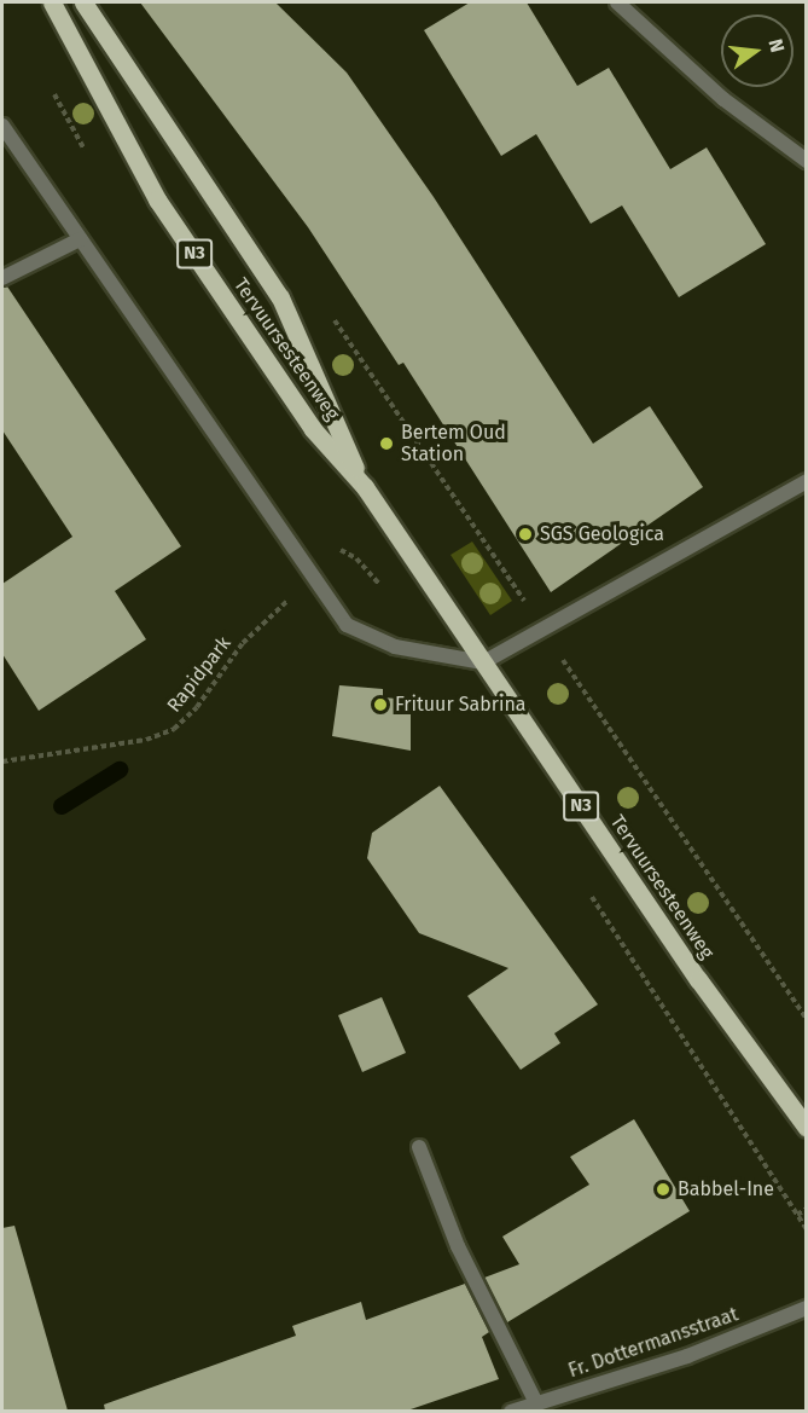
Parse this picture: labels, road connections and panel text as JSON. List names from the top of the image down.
{
  "streets": {
    "main road": ["N3", "Tervuursesteenweg"],
    "street": ["Fr. Dottermansstraat"],
    "path": ["Rapidpark"]
  },
  "places": [
    "Bertem Oud Station",
    "SGS Geologica",
    "Frituur Sabrina",
    "Babbel-Ine"
  ],
  "north": "right"
}
